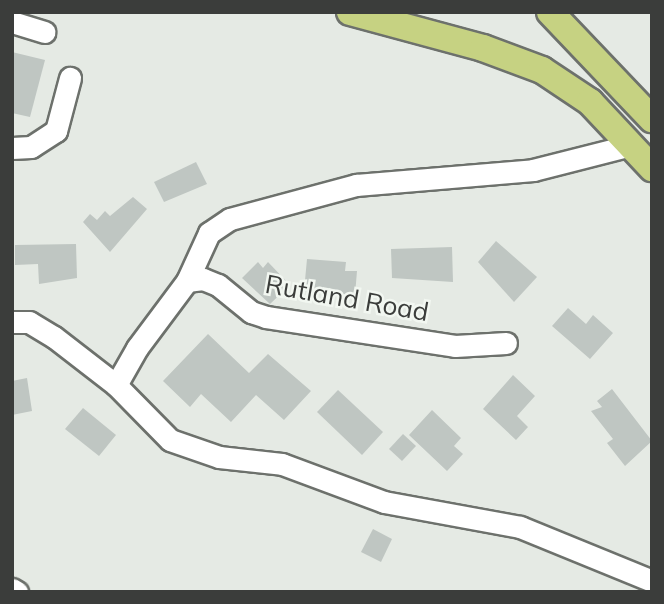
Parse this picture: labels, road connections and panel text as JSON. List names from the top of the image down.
{
  "streets": {
    "street": ["Rutland Road"]
  }
}
